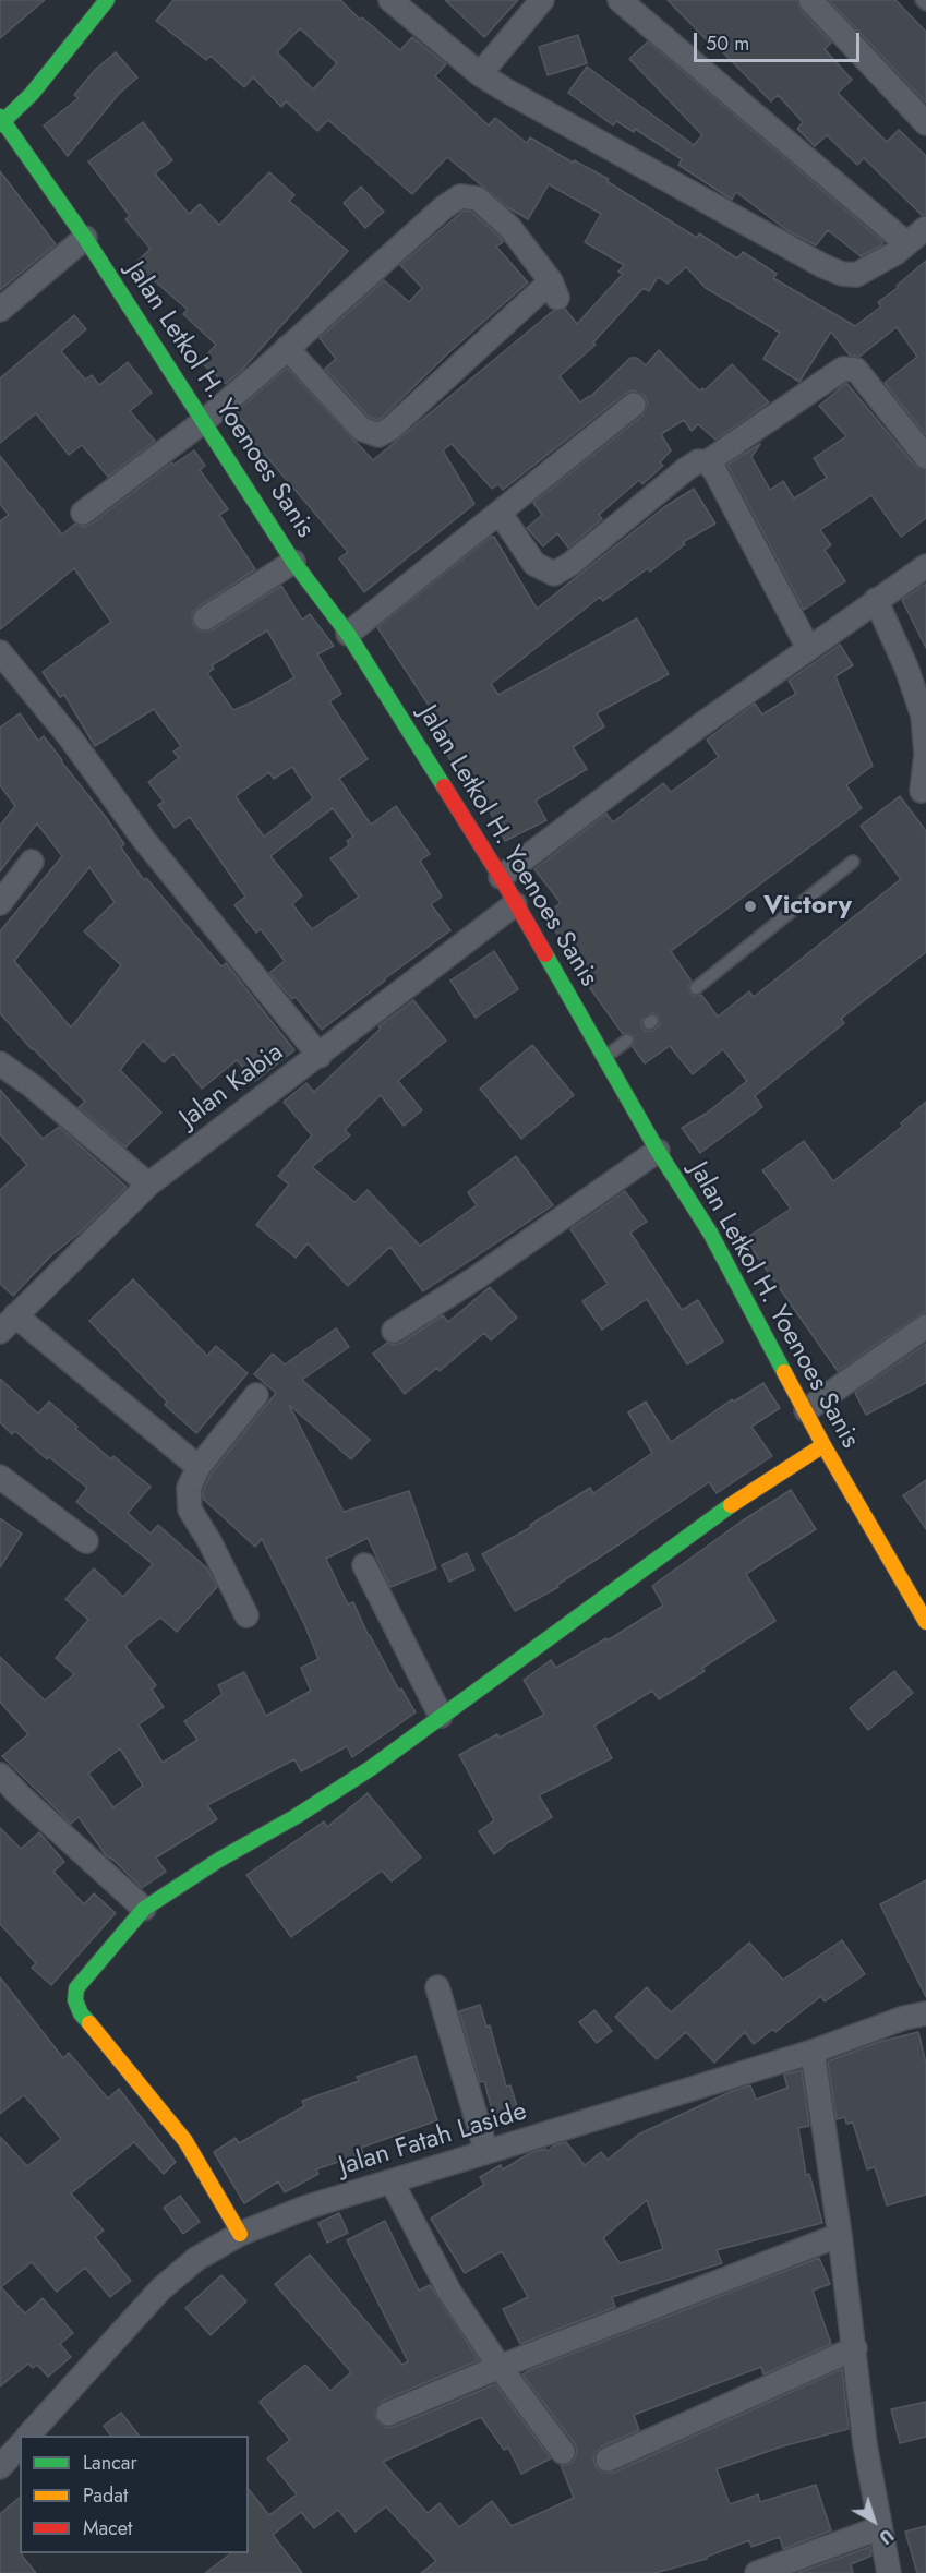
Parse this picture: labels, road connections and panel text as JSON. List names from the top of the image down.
{
  "streets": {
    "street": ["Jalan Letkol H. Yoenoes Sanis", "Jalan Kabia", "Jalan Fatah Laside"]
  },
  "crossings": [
    ["Jalan Letkol H. Yoenoes Sanis", "Jalan Kabia"]
  ],
  "places": ["Victory"],
  "legend": ["Lancar", "Padat", "Macet"],
  "scale_bar": "50 m",
  "north": "bottom right"
}
